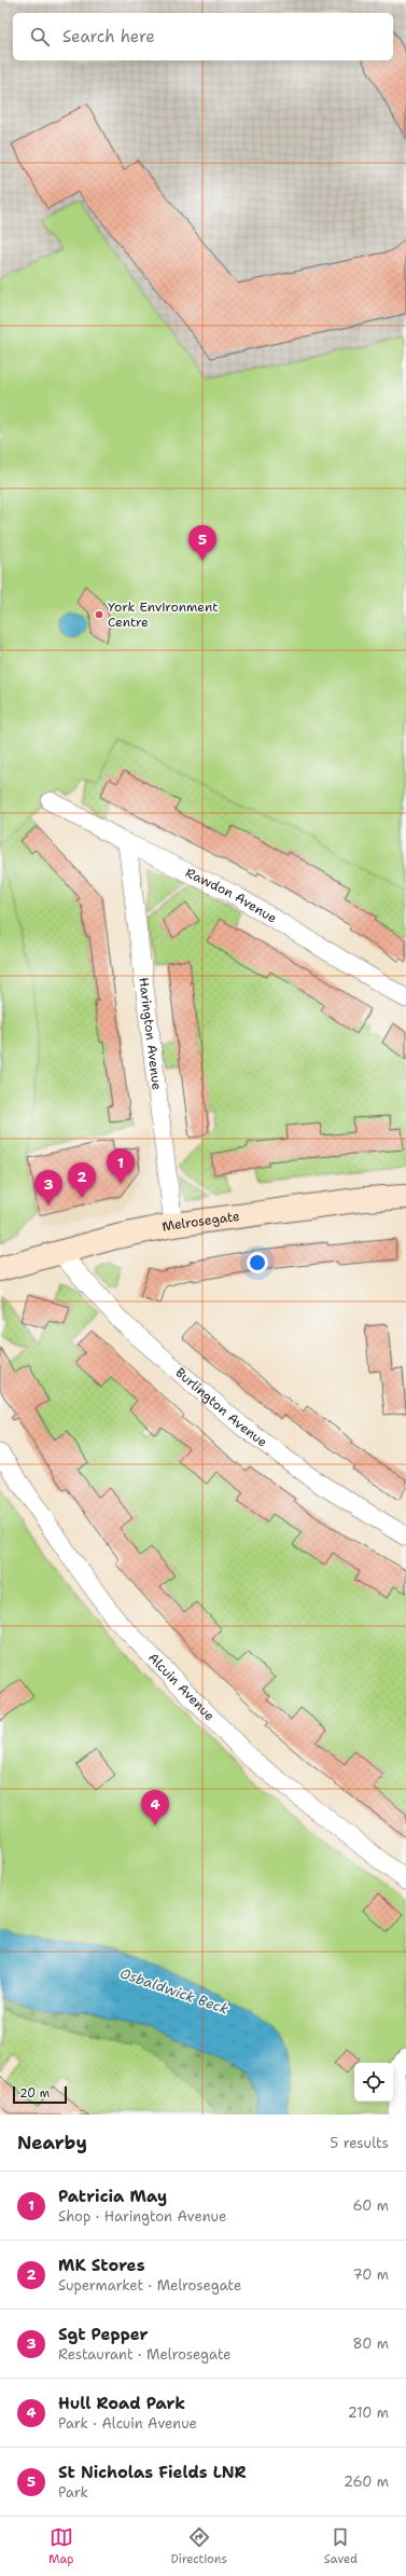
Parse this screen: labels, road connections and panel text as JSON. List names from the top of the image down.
{
  "streets": {
    "street": [
      "Rawdon Avenue",
      "Harington Avenue",
      "Melrosegate",
      "Burlington Avenue",
      "Alcuin Avenue"
    ]
  },
  "crossings": [
    ["Rawdon Avenue", "Harington Avenue"],
    ["Harington Avenue", "Melrosegate"],
    ["Melrosegate", "Burlington Avenue"]
  ],
  "water": ["Osbaldwick Beck"],
  "places": ["York Environment Centre"],
  "scale_bar": "20 m",
  "page": {
    "search": "Search here",
    "pins": [
      "5",
      "1",
      "2",
      "3",
      "4"
    ],
    "scale": "20 m",
    "heading": ["Nearby", "5 results"],
    "list": [
      {
        "mark": "1",
        "name": "Patricia May",
        "note": "Shop · Harington Avenue",
        "value": "60 m"
      },
      {
        "mark": "2",
        "name": "MK Stores",
        "note": "Supermarket · Melrosegate",
        "value": "70 m"
      },
      {
        "mark": "3",
        "name": "Sgt Pepper",
        "note": "Restaurant · Melrosegate",
        "value": "80 m"
      },
      {
        "mark": "4",
        "name": "Hull Road Park",
        "note": "Park · Alcuin Avenue",
        "value": "210 m"
      },
      {
        "mark": "5",
        "name": "St Nicholas Fields LNR",
        "note": "Park",
        "value": "260 m"
      }
    ],
    "nav": ["Map", "Directions", "Saved"]
  }
}
